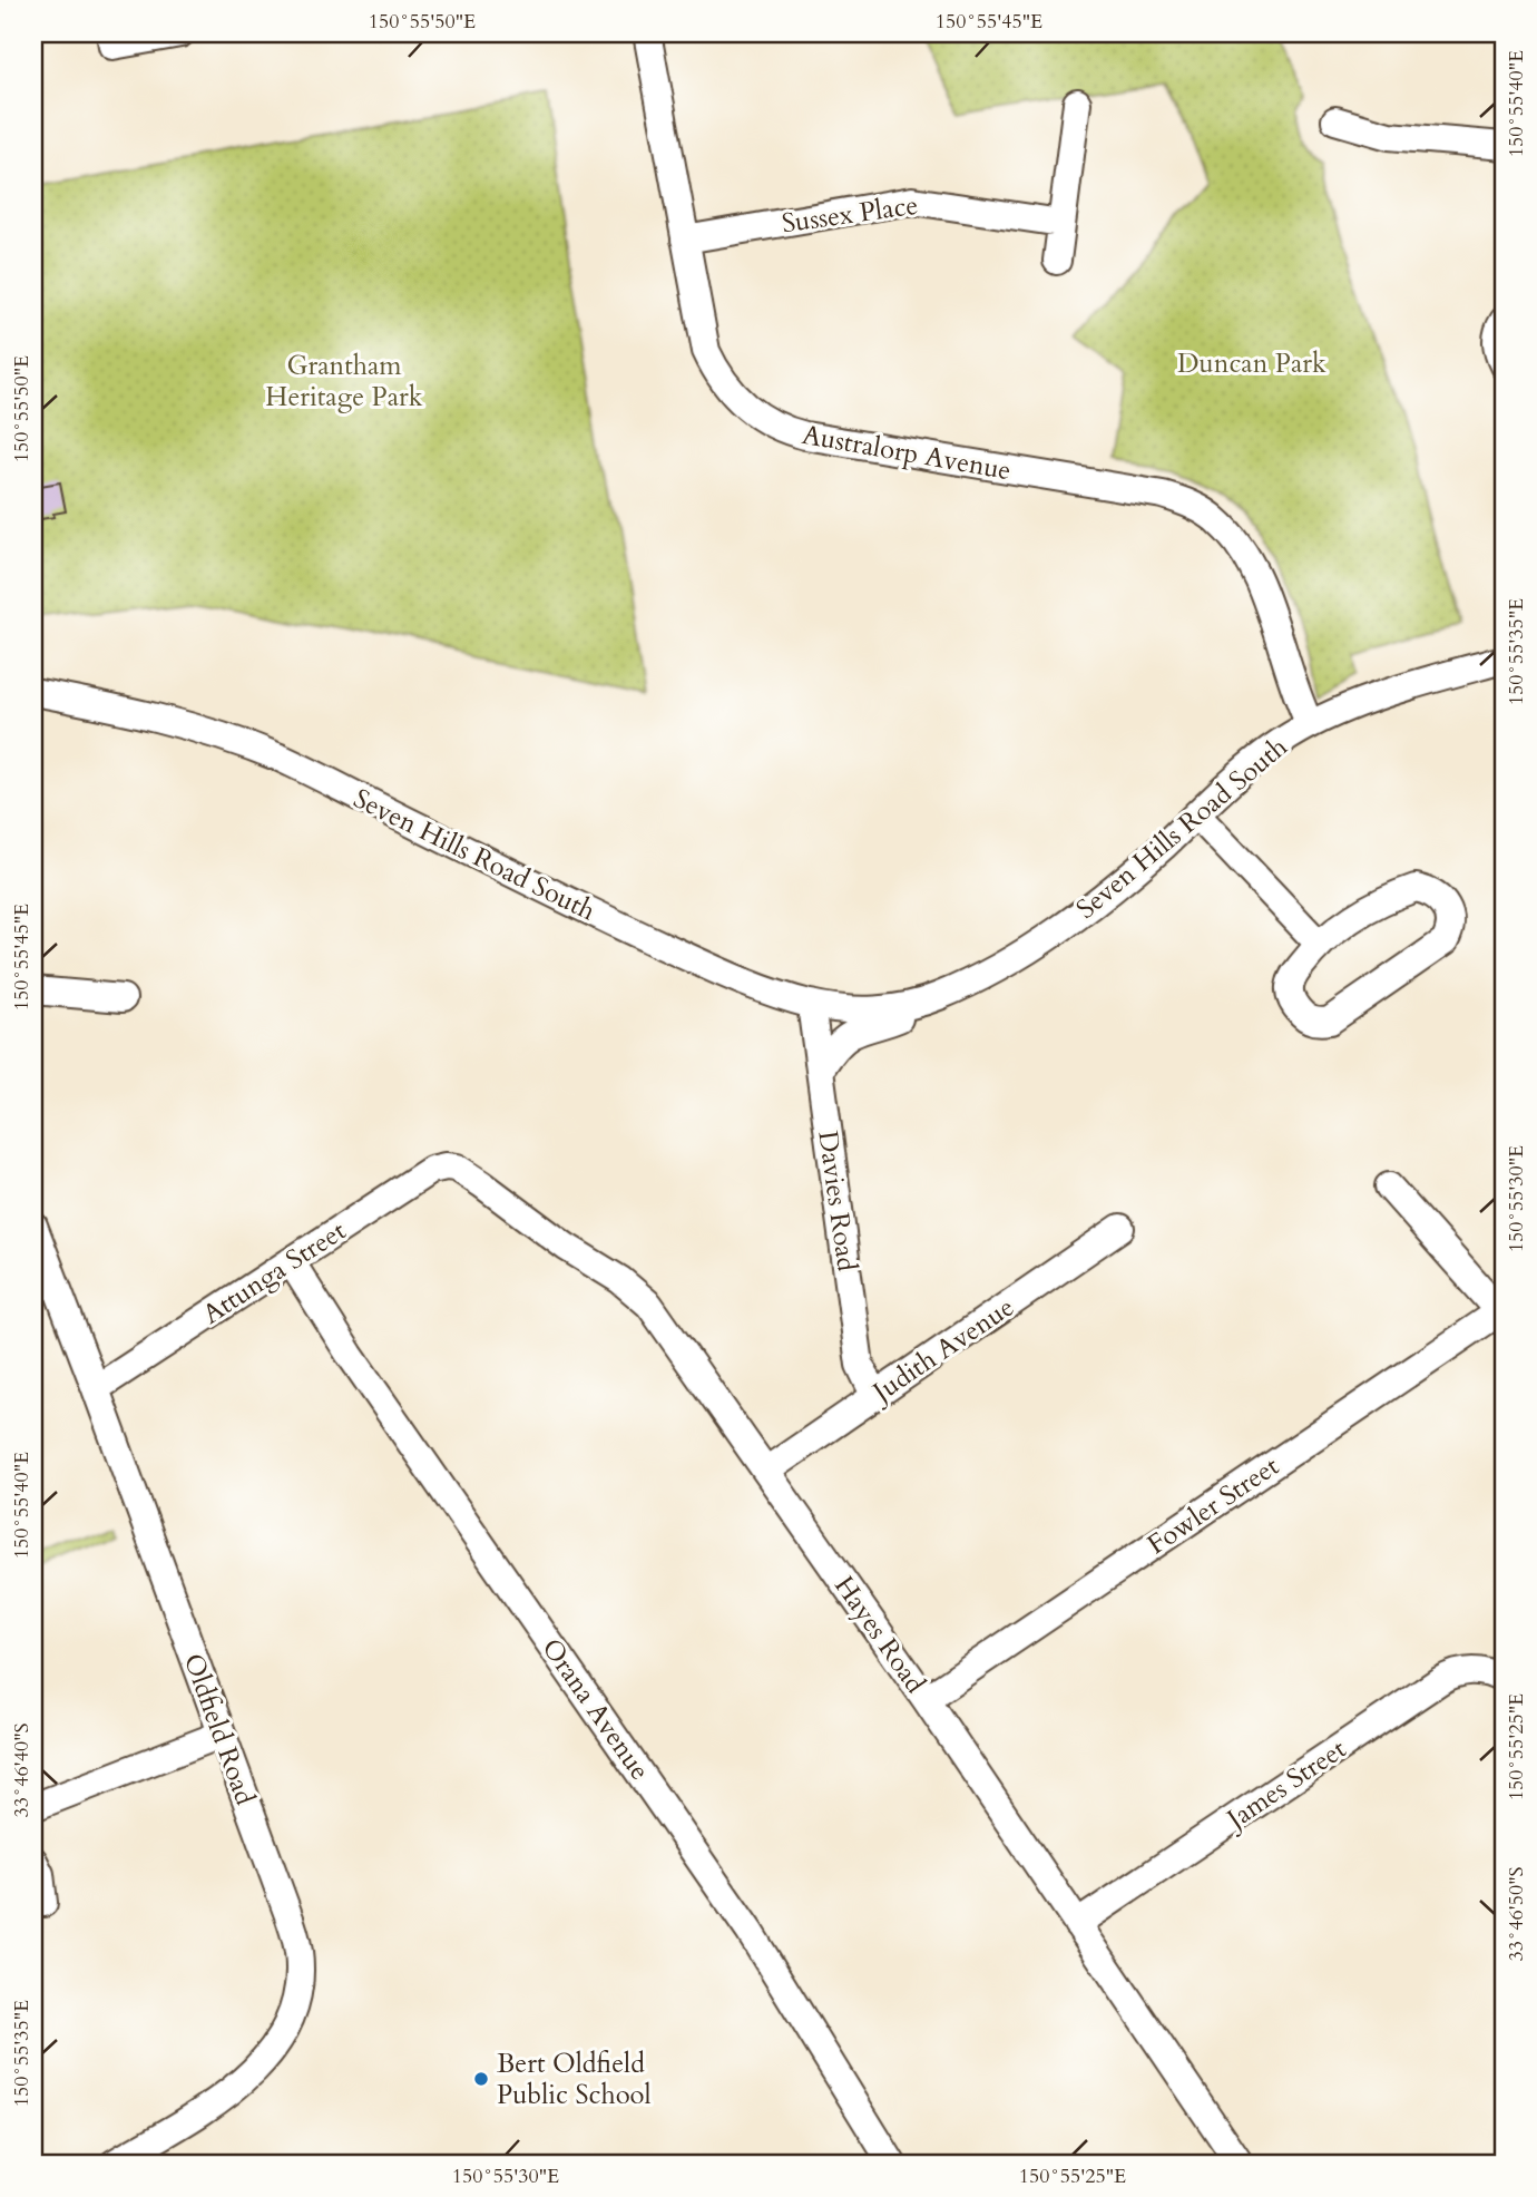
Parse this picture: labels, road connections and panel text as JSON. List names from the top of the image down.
{
  "streets": {
    "street": [
      "Sussex Place",
      "Australorp Avenue",
      "Seven Hills Road South",
      "Davies Road",
      "Attunga Street",
      "Judith Avenue",
      "Fowler Street",
      "Hayes Road",
      "Orana Avenue",
      "Oldfield Road",
      "James Street"
    ]
  },
  "crossings": [
    ["Sussex Place", "Australorp Avenue"],
    ["Australorp Avenue", "Seven Hills Road South"],
    ["Seven Hills Road South", "Davies Road"],
    ["Davies Road", "Judith Avenue"],
    ["Attunga Street", "Hayes Road"],
    ["Attunga Street", "Orana Avenue"],
    ["Attunga Street", "Oldfield Road"],
    ["Judith Avenue", "Hayes Road"],
    ["Fowler Street", "Hayes Road"],
    ["Hayes Road", "James Street"]
  ],
  "parks": ["Duncan Park", "Grantham Heritage Park"],
  "places": ["Bert Oldfield Public School"],
  "coordinates": [
    "150°55'50\"E",
    "150°55'45\"E",
    "150°55'40\"E",
    "150°55'35\"E",
    "150°55'30\"E",
    "150°55'25\"E",
    "33°46'40\"S",
    "33°46'50\"S"
  ]
}
